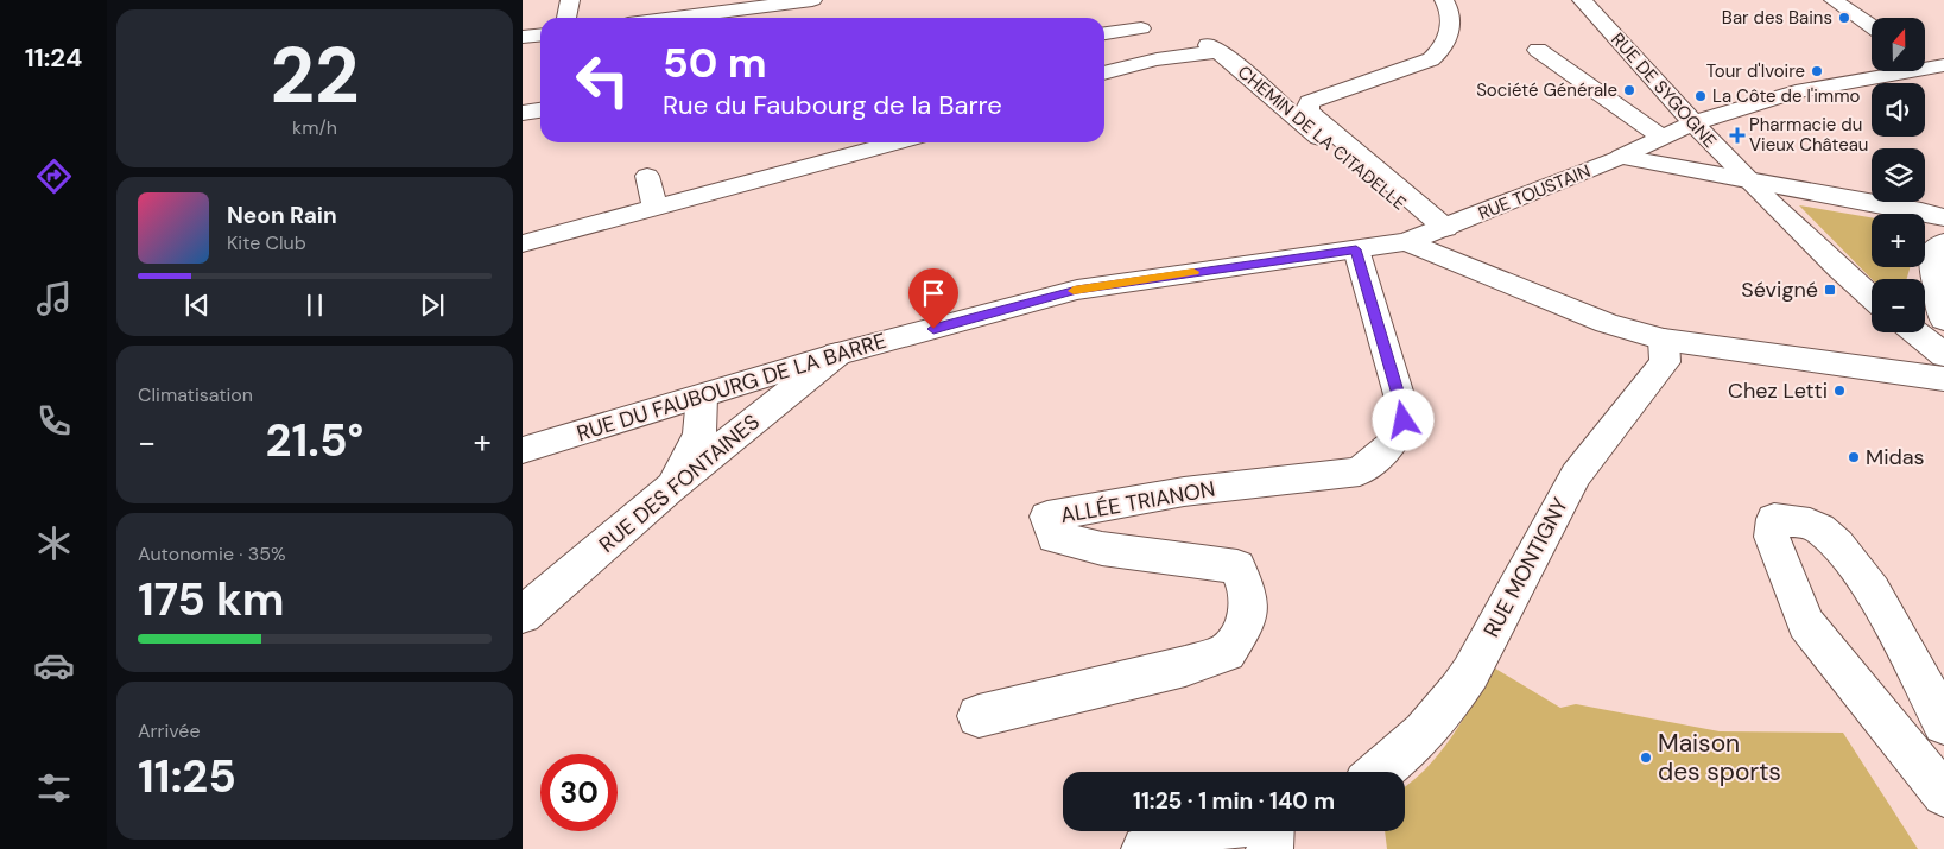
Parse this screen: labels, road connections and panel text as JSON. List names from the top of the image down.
{
  "streets": {
    "street": [
      "RUE DE SYGOGNE",
      "CHEMIN DE LA CITADELLE",
      "RUE TOUSTAIN",
      "RUE DU FAUBOURG DE LA BARRE",
      "RUE DES FONTAINES",
      "ALLÉE TRIANON",
      "RUE MONTIGNY"
    ]
  },
  "crossings": [
    ["RUE DE SYGOGNE", "RUE TOUSTAIN"],
    ["CHEMIN DE LA CITADELLE", "RUE TOUSTAIN"],
    ["RUE TOUSTAIN", "RUE DU FAUBOURG DE LA BARRE"],
    ["RUE DU FAUBOURG DE LA BARRE", "RUE DES FONTAINES"],
    ["RUE DU FAUBOURG DE LA BARRE", "ALLÉE TRIANON"]
  ],
  "places": {
    "other": [
      "Bar des Bains",
      "Tour d'Ivoire",
      "Société Générale",
      "La Côte de l'immo",
      "Chez Letti",
      "Midas",
      "Maison des sports"
    ],
    "health": ["Pharmacie du Vieux Château"],
    "transit": ["Sévigné"]
  },
  "north": "top",
  "page": {
    "tabs": "11:24",
    "tile": [
      ["22", "km/h"],
      "Climatisation",
      ["Autonomie · 35%", "175 km"],
      ["Arrivée", "11:25"]
    ],
    "map_buttons": ["+", "−"],
    "turn": ["50 m", "Rue du Faubourg de la Barre"],
    "song": ["Neon Rain", "Kite Club"],
    "heat": ["−", "21.5°", "+"],
    "limit": "30",
    "trip": "11:25 · 1 min · 140 m"
  }
}
